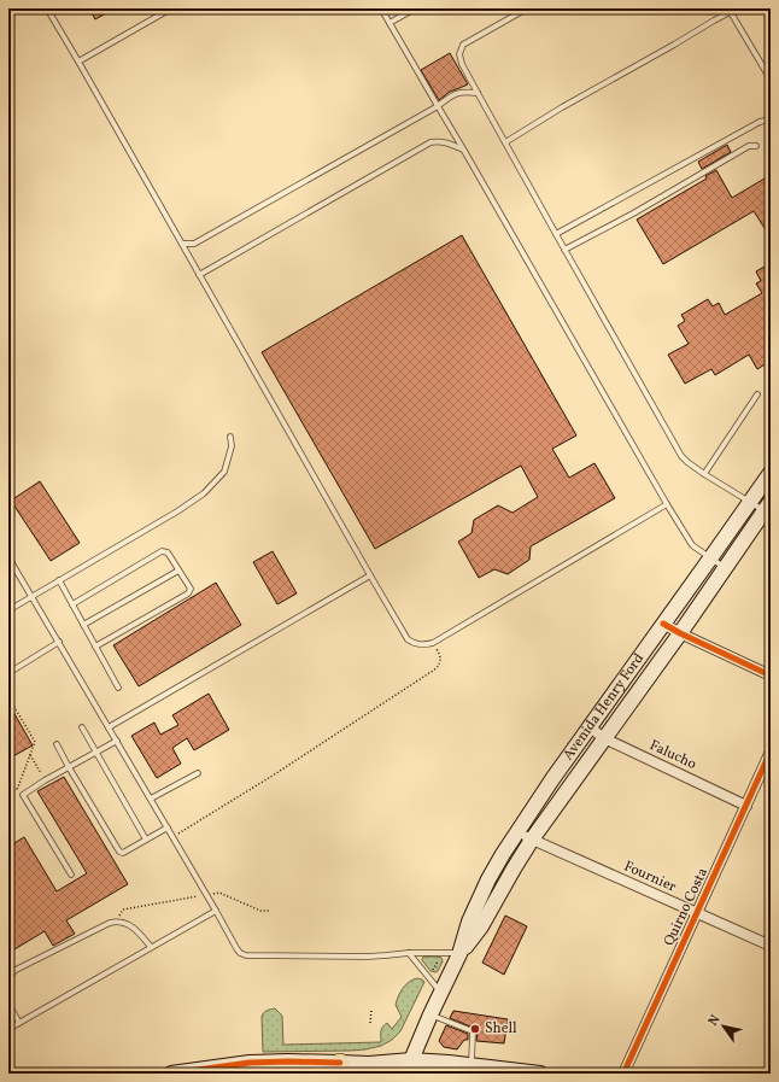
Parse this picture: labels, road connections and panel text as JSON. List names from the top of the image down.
{
  "streets": {
    "main road": ["Avenida Henry Ford"],
    "street": ["Falucho", "Fournier", "Quirno Costa"]
  },
  "crossings": [
    ["Avenida Henry Ford", "Falucho"],
    ["Avenida Henry Ford", "Fournier"],
    ["Falucho", "Quirno Costa"],
    ["Fournier", "Quirno Costa"]
  ],
  "places": ["Shell"],
  "north": "top left"
}
